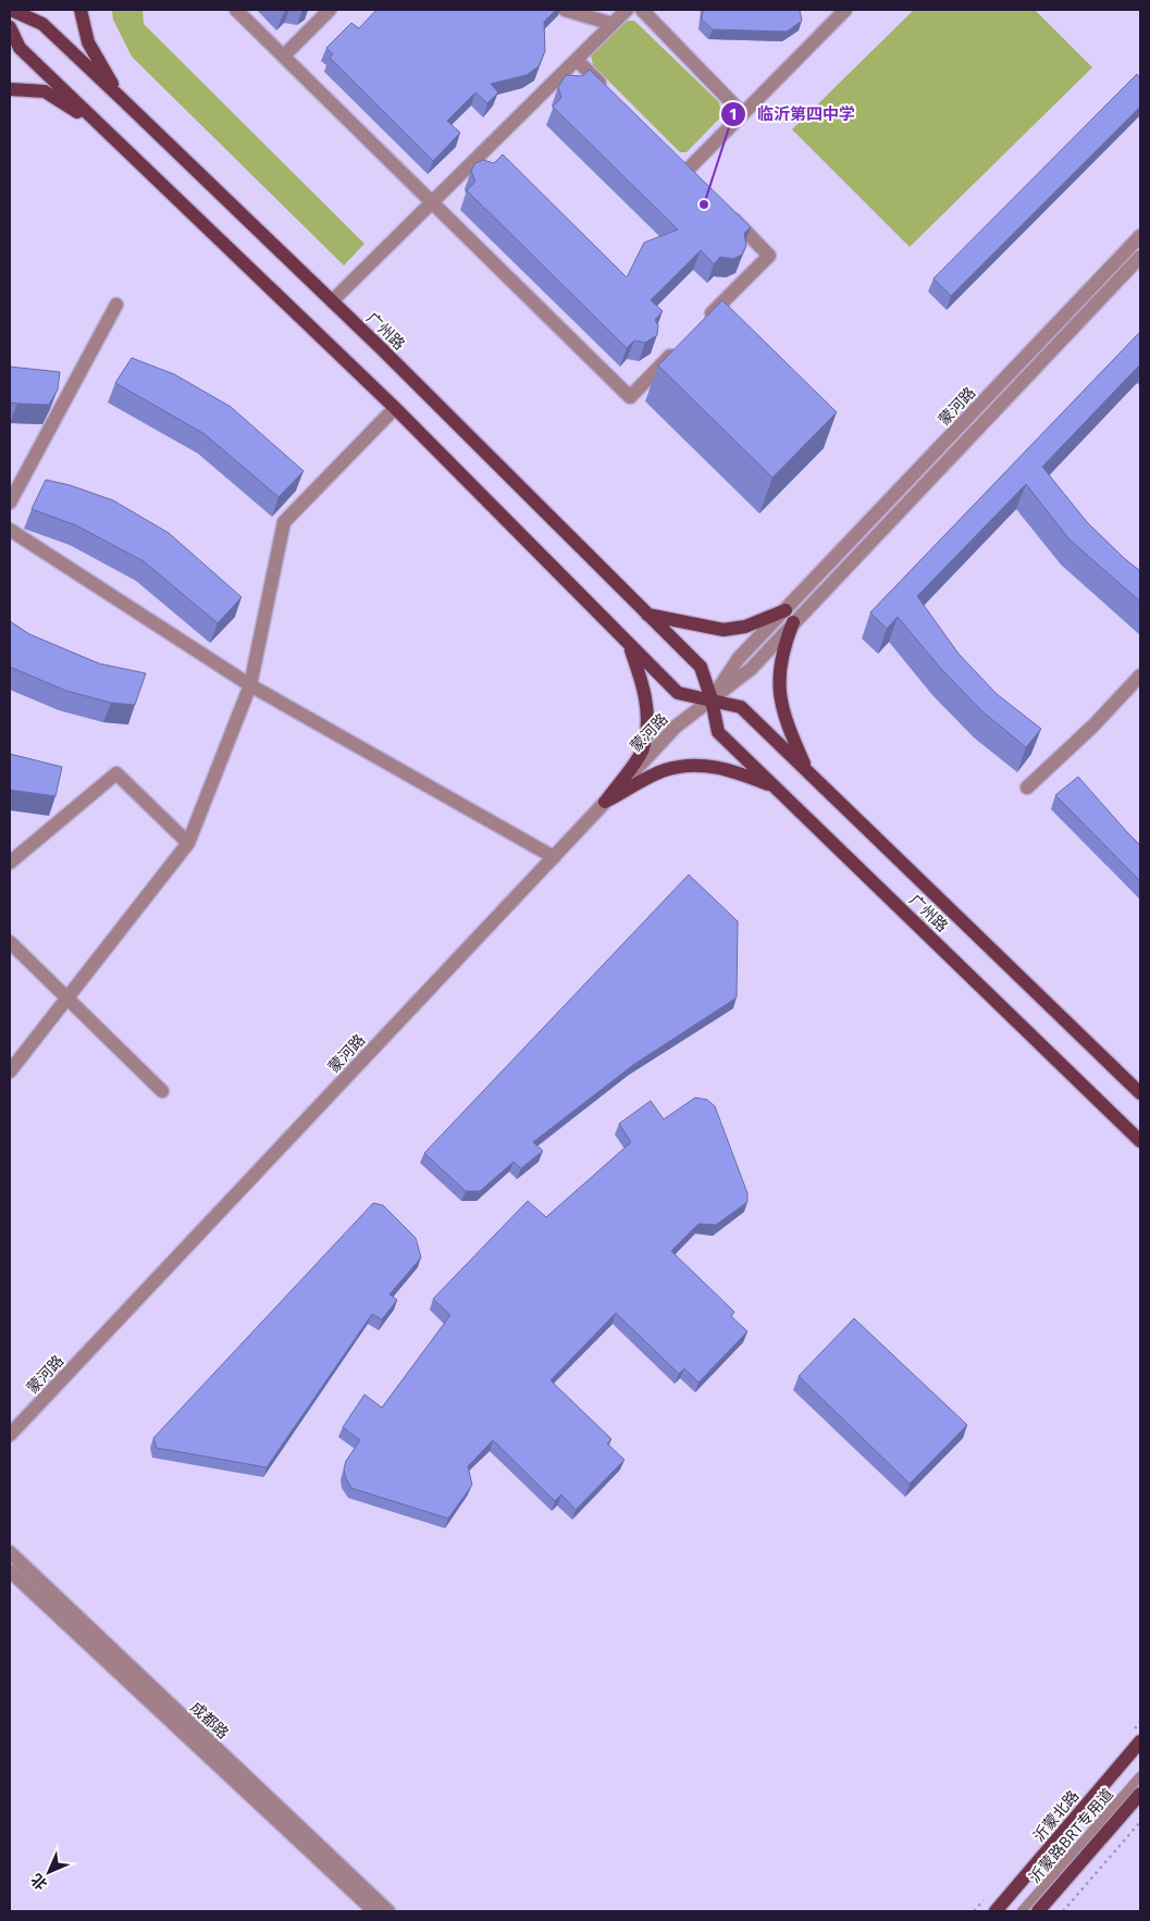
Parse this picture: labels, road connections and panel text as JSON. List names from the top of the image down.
{
  "streets": {
    "main road": ["广州路", "沂蒙北路"],
    "street": ["蒙河路", "成都路"],
    "lane": ["沂蒙路BRT专用道"]
  },
  "crossings": [
    ["广州路", "蒙河路"]
  ],
  "places": ["临沂第四中学"],
  "north": "bottom left"
}
